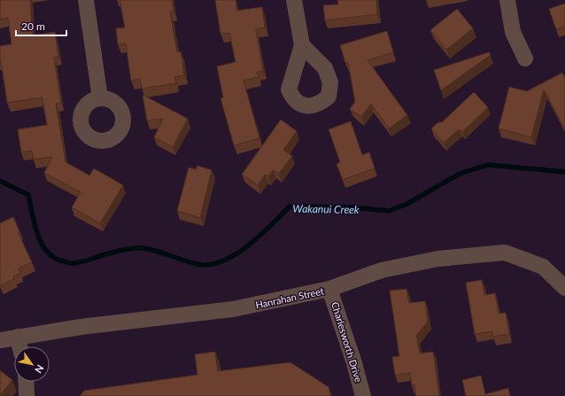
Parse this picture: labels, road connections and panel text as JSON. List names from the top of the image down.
{
  "streets": {
    "street": ["Hanrahan Street", "Charlesworth Drive"]
  },
  "crossings": [
    ["Hanrahan Street", "Charlesworth Drive"]
  ],
  "water": ["Wakanui Creek"],
  "scale_bar": "20 m",
  "north": "bottom right"
}
